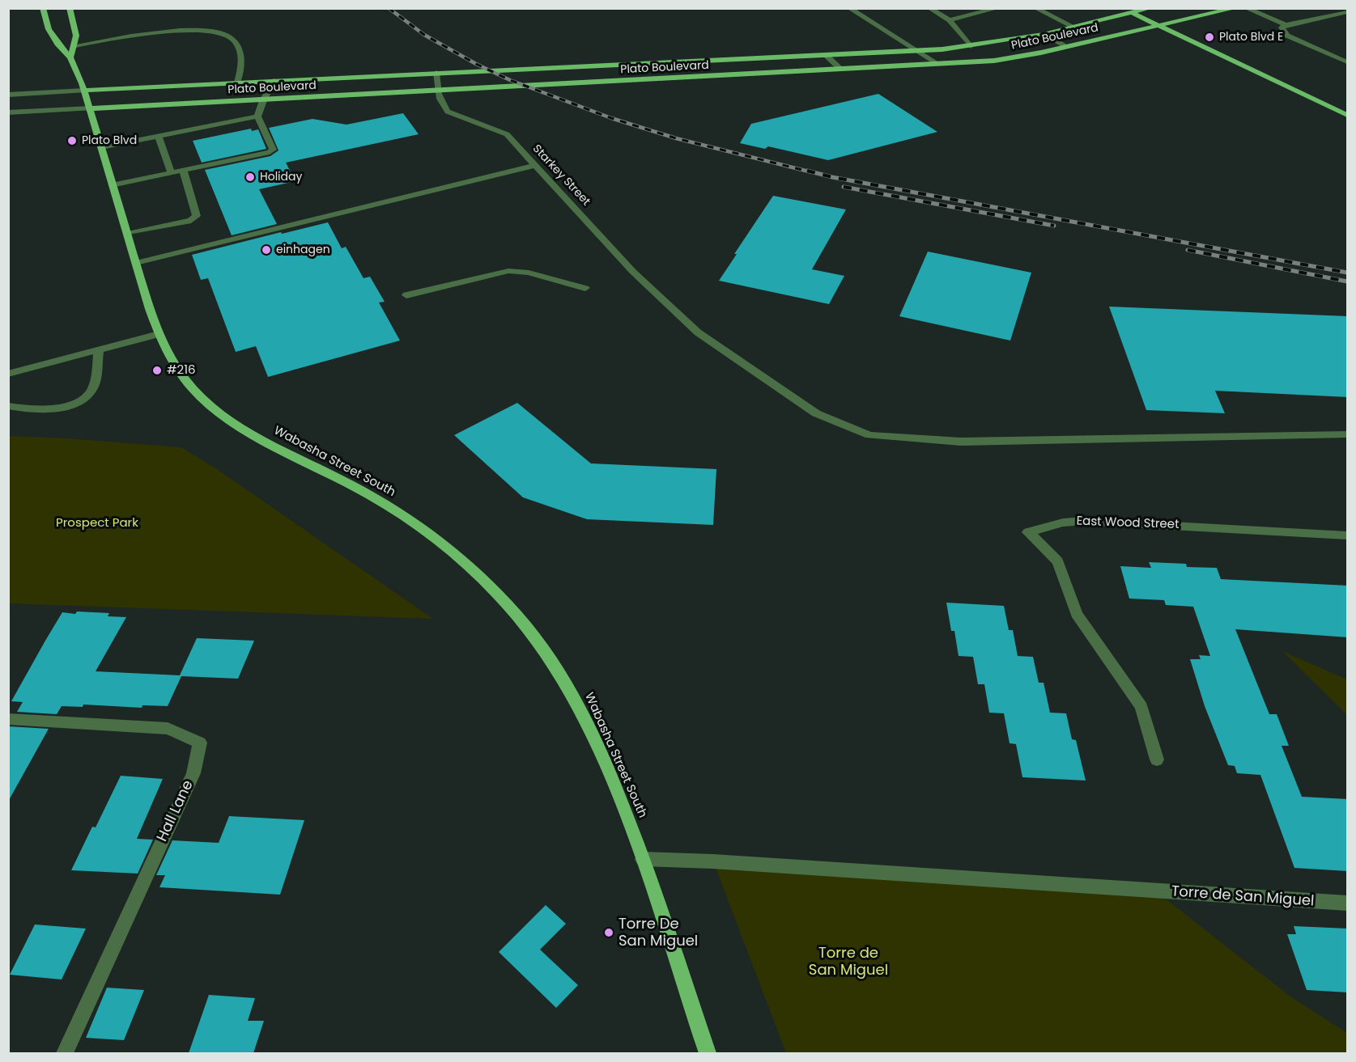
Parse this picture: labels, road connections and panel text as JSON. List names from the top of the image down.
{
  "streets": {
    "main road": ["Plato Boulevard", "Wabasha Street South"],
    "street": [
      "Starkey Street",
      "East Wood Street",
      "Hall Lane",
      "Torre de San Miguel"
    ]
  },
  "crossings": [
    ["Plato Boulevard", "Starkey Street"],
    ["Plato Boulevard", "Wabasha Street South"],
    ["Wabasha Street South", "Torre de San Miguel"]
  ],
  "parks": ["Prospect Park", "Torre de San Miguel"],
  "places": [
    "Plato Blvd E",
    "Plato Blvd",
    "Holiday",
    "einhagen",
    "#216",
    "Torre De San Miguel"
  ]
}
